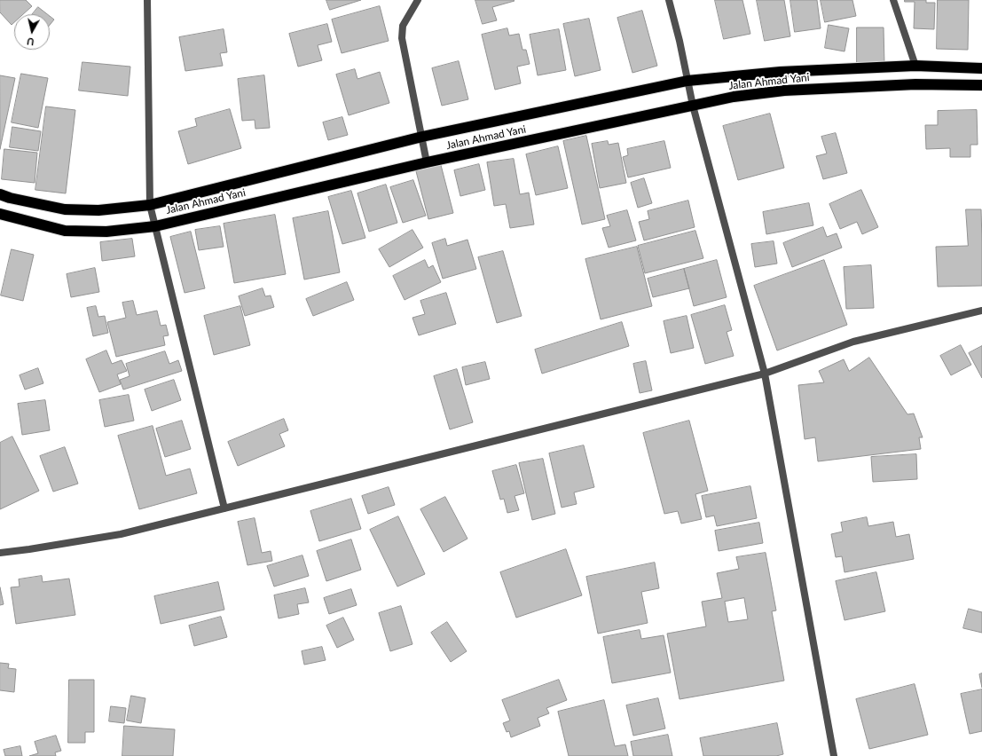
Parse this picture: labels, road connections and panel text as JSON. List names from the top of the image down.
{
  "streets": {
    "highway": ["Jalan Ahmad Yani"]
  },
  "north": "bottom"
}
